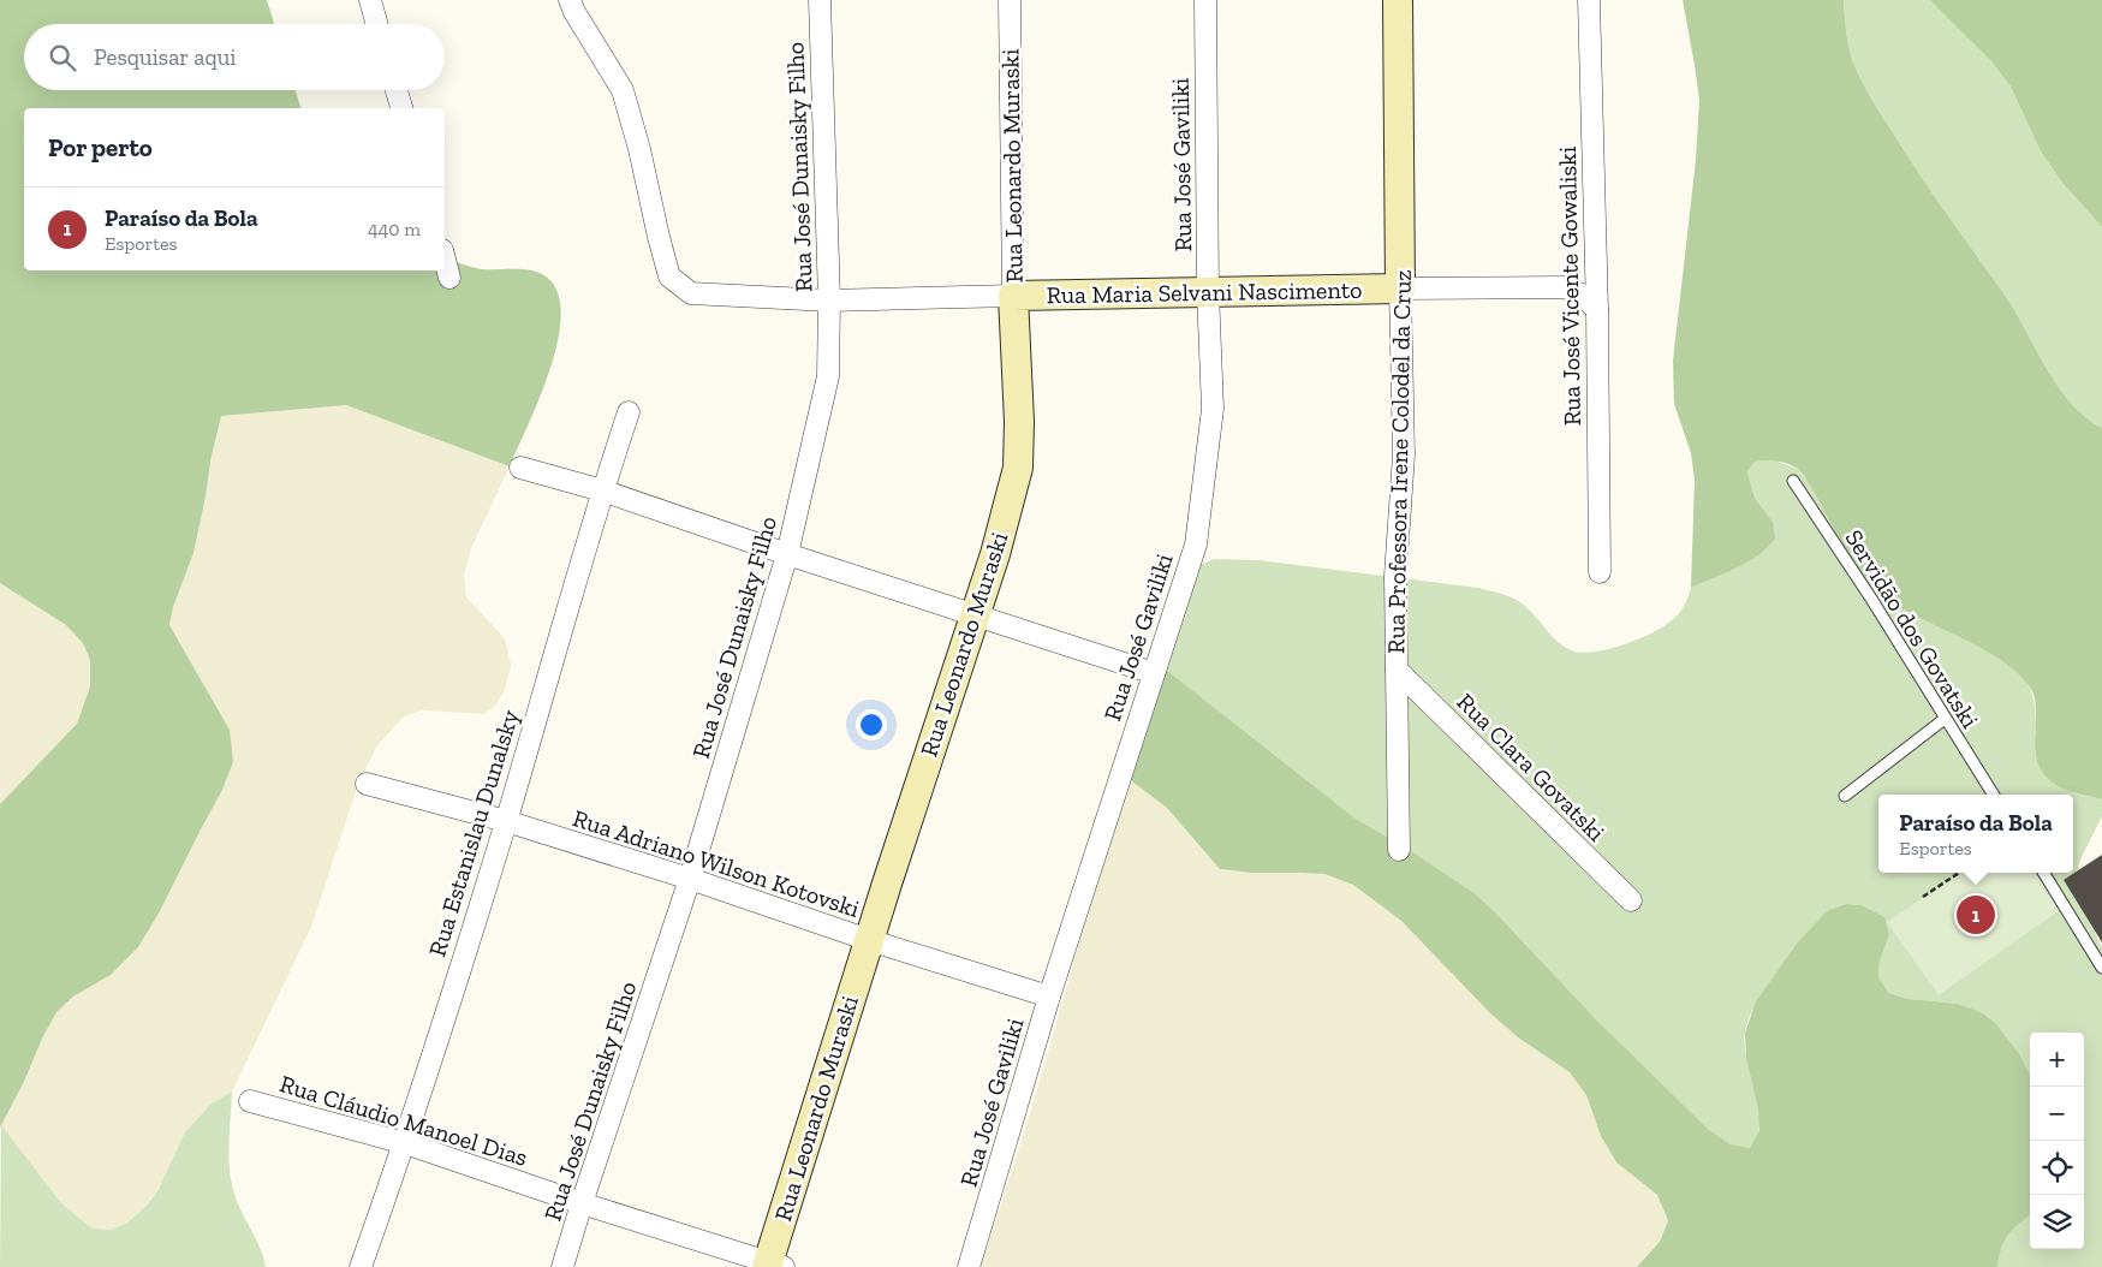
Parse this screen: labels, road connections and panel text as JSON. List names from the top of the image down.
{
  "streets": {
    "street": [
      "Rua José Gaviliki",
      "Rua Leonardo Muraski",
      "Rua José Dunaisky Filho",
      "Rua José Vicente Gowaliski",
      "Rua Maria Selvani Nascimento",
      "Rua Professora Irene Colodel da Cruz",
      "Rua Clara Govatski",
      "Rua Estanislau Dunalsky",
      "Rua Adriano Wilson Kotovski",
      "Rua Cláudio Manoel Dias"
    ],
    "lane": ["Servidão dos Govatski"]
  },
  "crossings": [
    ["Rua José Gaviliki", "Rua Maria Selvani Nascimento"],
    ["Rua José Gaviliki", "Rua Adriano Wilson Kotovski"],
    ["Rua Leonardo Muraski", "Rua Maria Selvani Nascimento"],
    ["Rua Leonardo Muraski", "Rua Adriano Wilson Kotovski"],
    ["Rua Leonardo Muraski", "Rua Cláudio Manoel Dias"],
    ["Rua José Dunaisky Filho", "Rua Maria Selvani Nascimento"],
    ["Rua José Dunaisky Filho", "Rua Adriano Wilson Kotovski"],
    ["Rua José Dunaisky Filho", "Rua Cláudio Manoel Dias"],
    ["Rua José Vicente Gowaliski", "Rua Maria Selvani Nascimento"],
    ["Rua Maria Selvani Nascimento", "Rua Professora Irene Colodel da Cruz"],
    ["Rua Professora Irene Colodel da Cruz", "Rua Clara Govatski"],
    ["Rua Estanislau Dunalsky", "Rua Adriano Wilson Kotovski"],
    ["Rua Estanislau Dunalsky", "Rua Cláudio Manoel Dias"]
  ],
  "page": {
    "search": "Pesquisar aqui",
    "heading": "Por perto",
    "list": [
      {
        "mark": "1",
        "name": "Paraíso da Bola",
        "note": "Esportes",
        "value": "440 m"
      }
    ],
    "popup": ["Paraíso da Bola", "Esportes"],
    "pins": "1",
    "map_buttons": ["+", "−"]
  }
}
